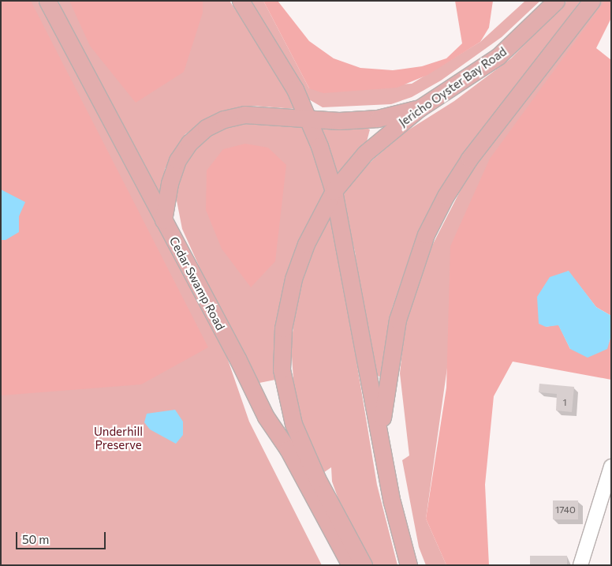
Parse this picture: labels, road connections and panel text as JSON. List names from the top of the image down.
{
  "streets": {
    "main road": ["Jericho Oyster Bay Road", "Cedar Swamp Road"]
  },
  "parks": ["Underhill Preserve"],
  "house_numbers": ["1", "1740"],
  "scale_bar": "50 m"
}
